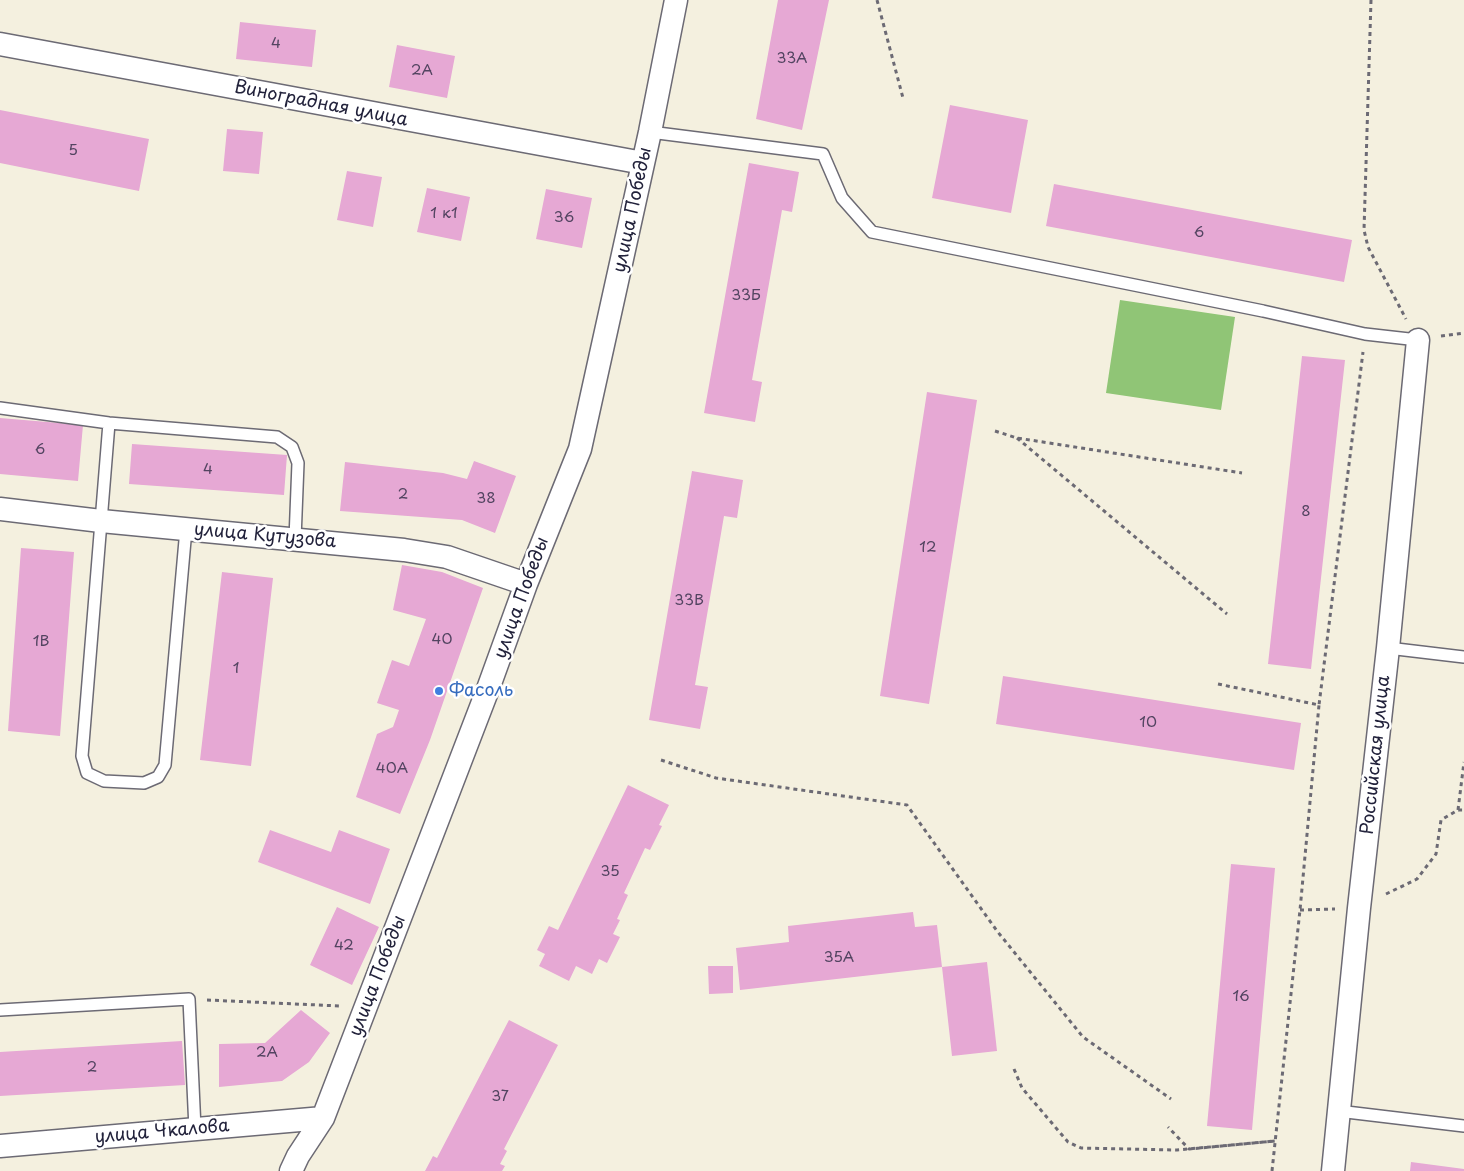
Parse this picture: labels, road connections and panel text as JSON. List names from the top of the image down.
{
  "streets": {
    "street": [
      "Виноградная улица",
      "улица Победы",
      "улица Кутузова",
      "Российская улица",
      "улица Чкалова"
    ]
  },
  "crossings": [
    ["Виноградная улица", "улица Победы"],
    ["улица Победы", "улица Кутузова"],
    ["улица Победы", "улица Чкалова"]
  ],
  "places": ["Фасоль"],
  "house_numbers": [
    "4",
    "33А",
    "2А",
    "5",
    "1 к1",
    "36",
    "6",
    "33Б",
    "6",
    "4",
    "2",
    "38",
    "8",
    "12",
    "33В",
    "40",
    "1В",
    "1",
    "10",
    "40А",
    "35",
    "42",
    "35А",
    "16",
    "2А",
    "2",
    "37"
  ]
}
